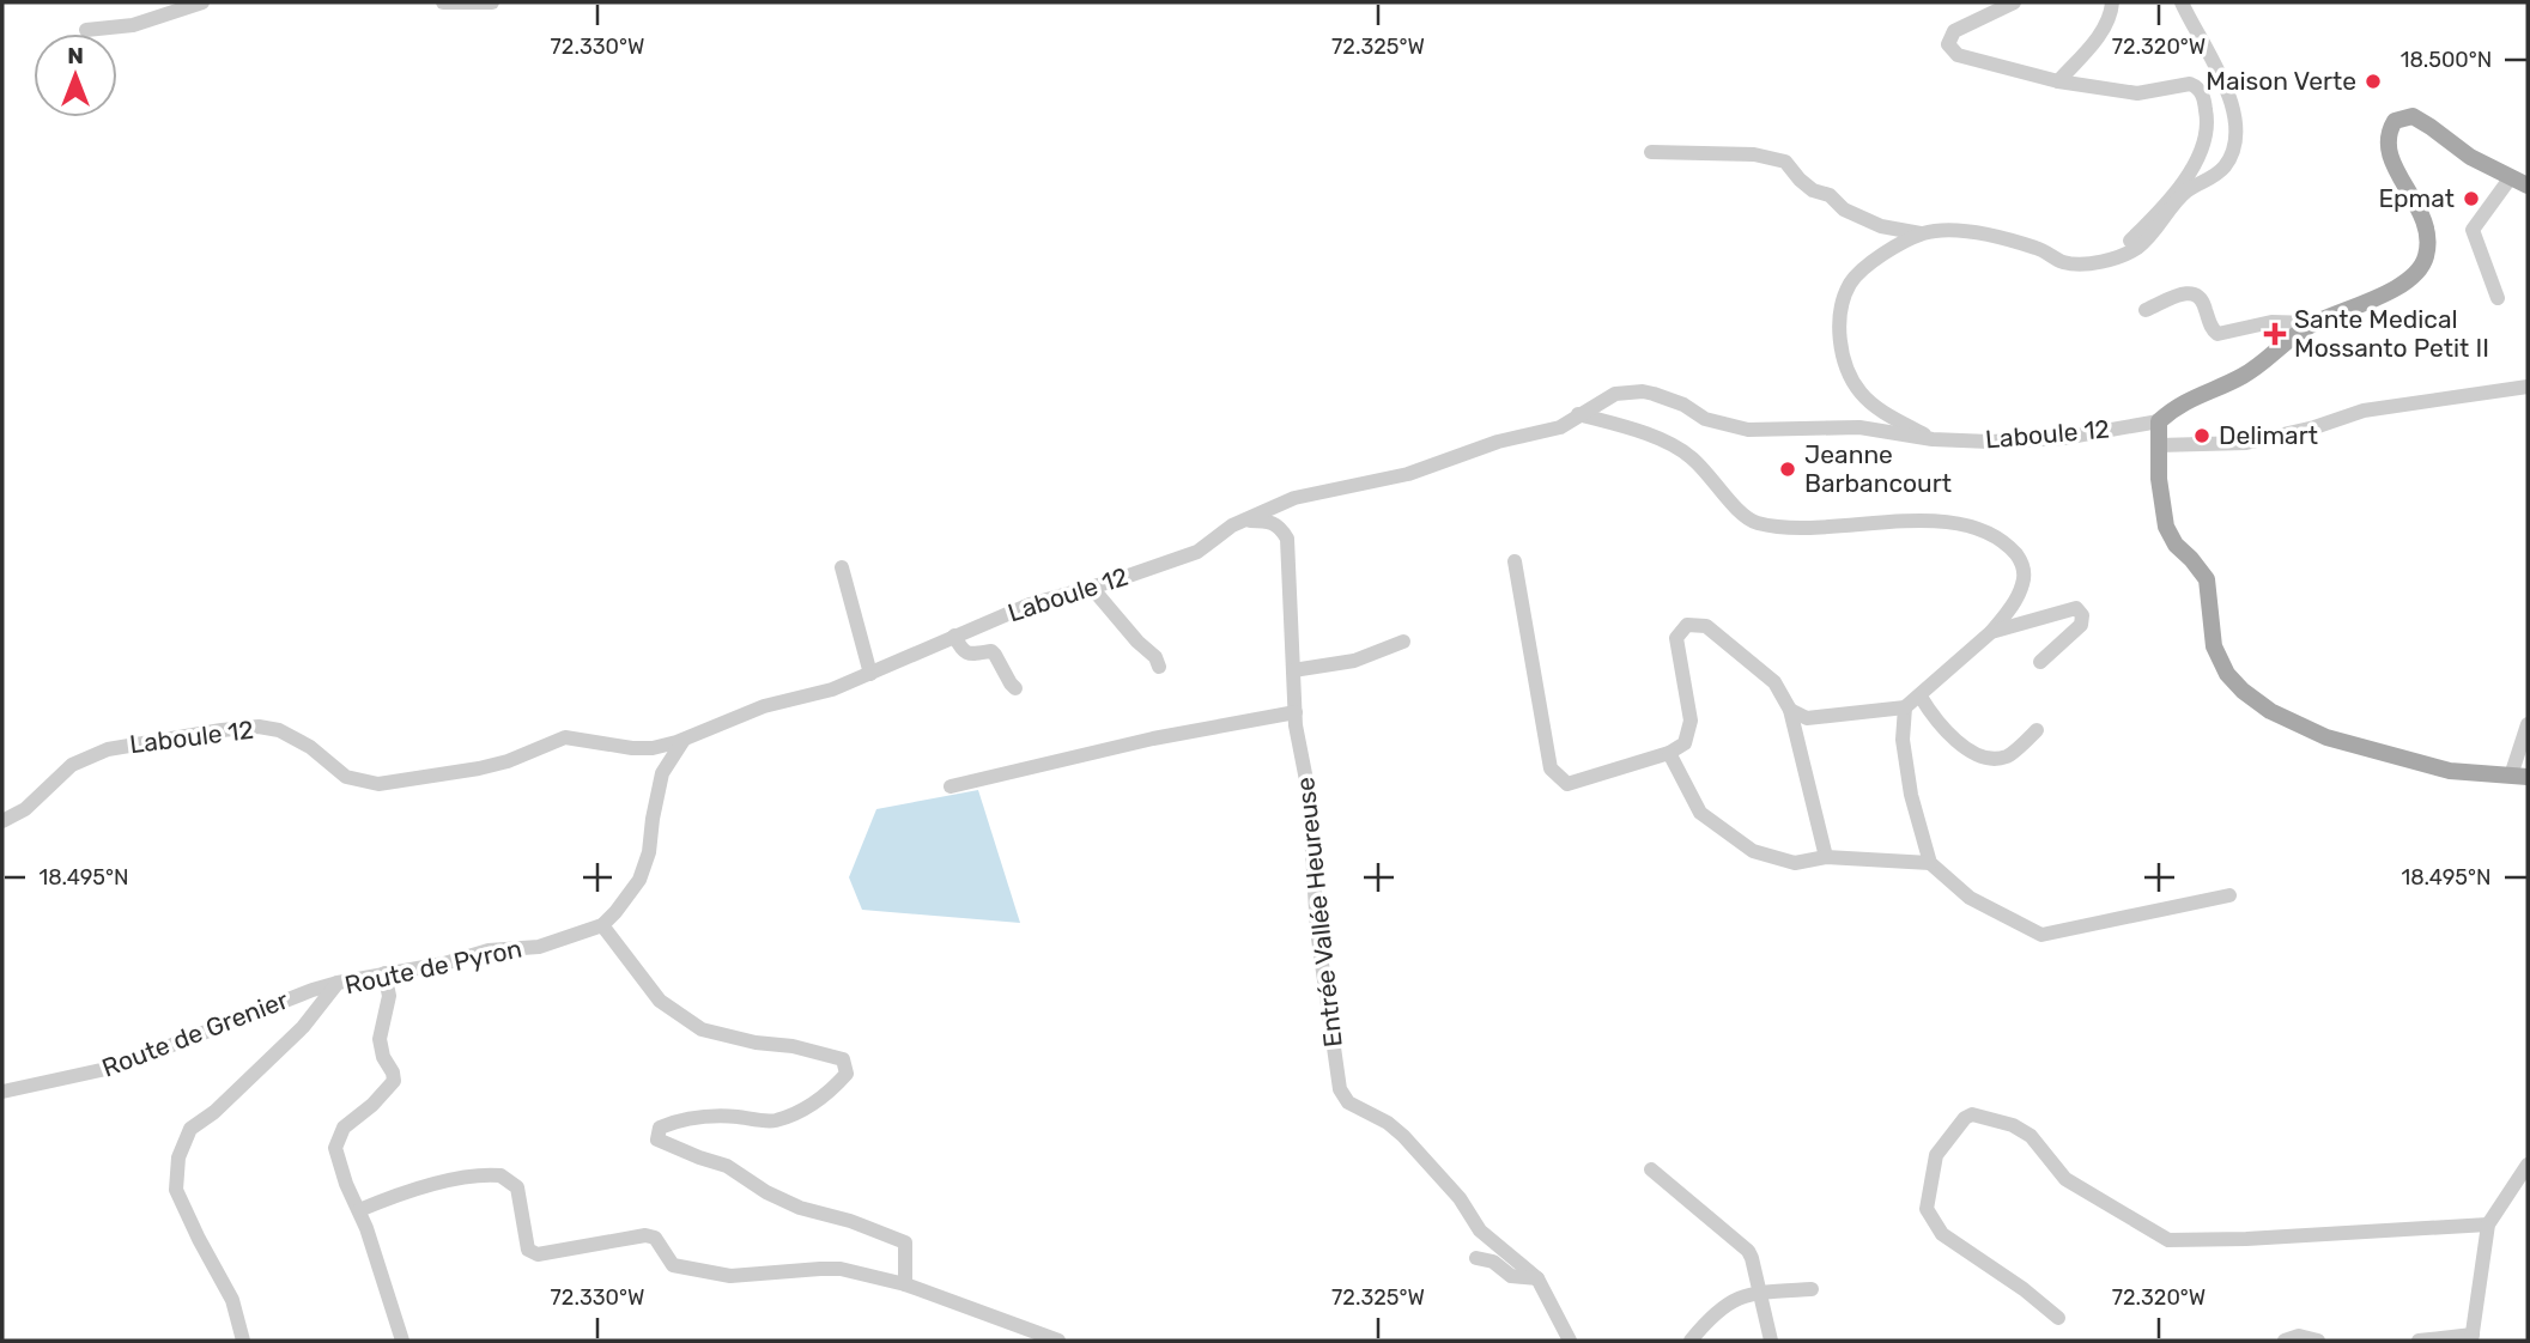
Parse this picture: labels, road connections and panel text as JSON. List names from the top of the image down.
{
  "streets": {
    "street": [
      "Laboule 12",
      "Entrée Vallée Heureuse",
      "Route de Pyron",
      "Route de Grenier"
    ]
  },
  "crossings": [
    ["Laboule 12", "Entrée Vallée Heureuse"],
    ["Laboule 12", "Route de Pyron"],
    ["Route de Pyron", "Route de Grenier"]
  ],
  "places": {
    "other": [
      "Maison Verte",
      "Epmat",
      "Delimart",
      "Jeanne Barbancourt"
    ],
    "health": ["Sante Medical Mossanto Petit II"]
  },
  "north": "top",
  "coordinates": [
    "72.330°W",
    "72.325°W",
    "72.320°W",
    "18.500°N",
    "18.495°N"
  ]
}
